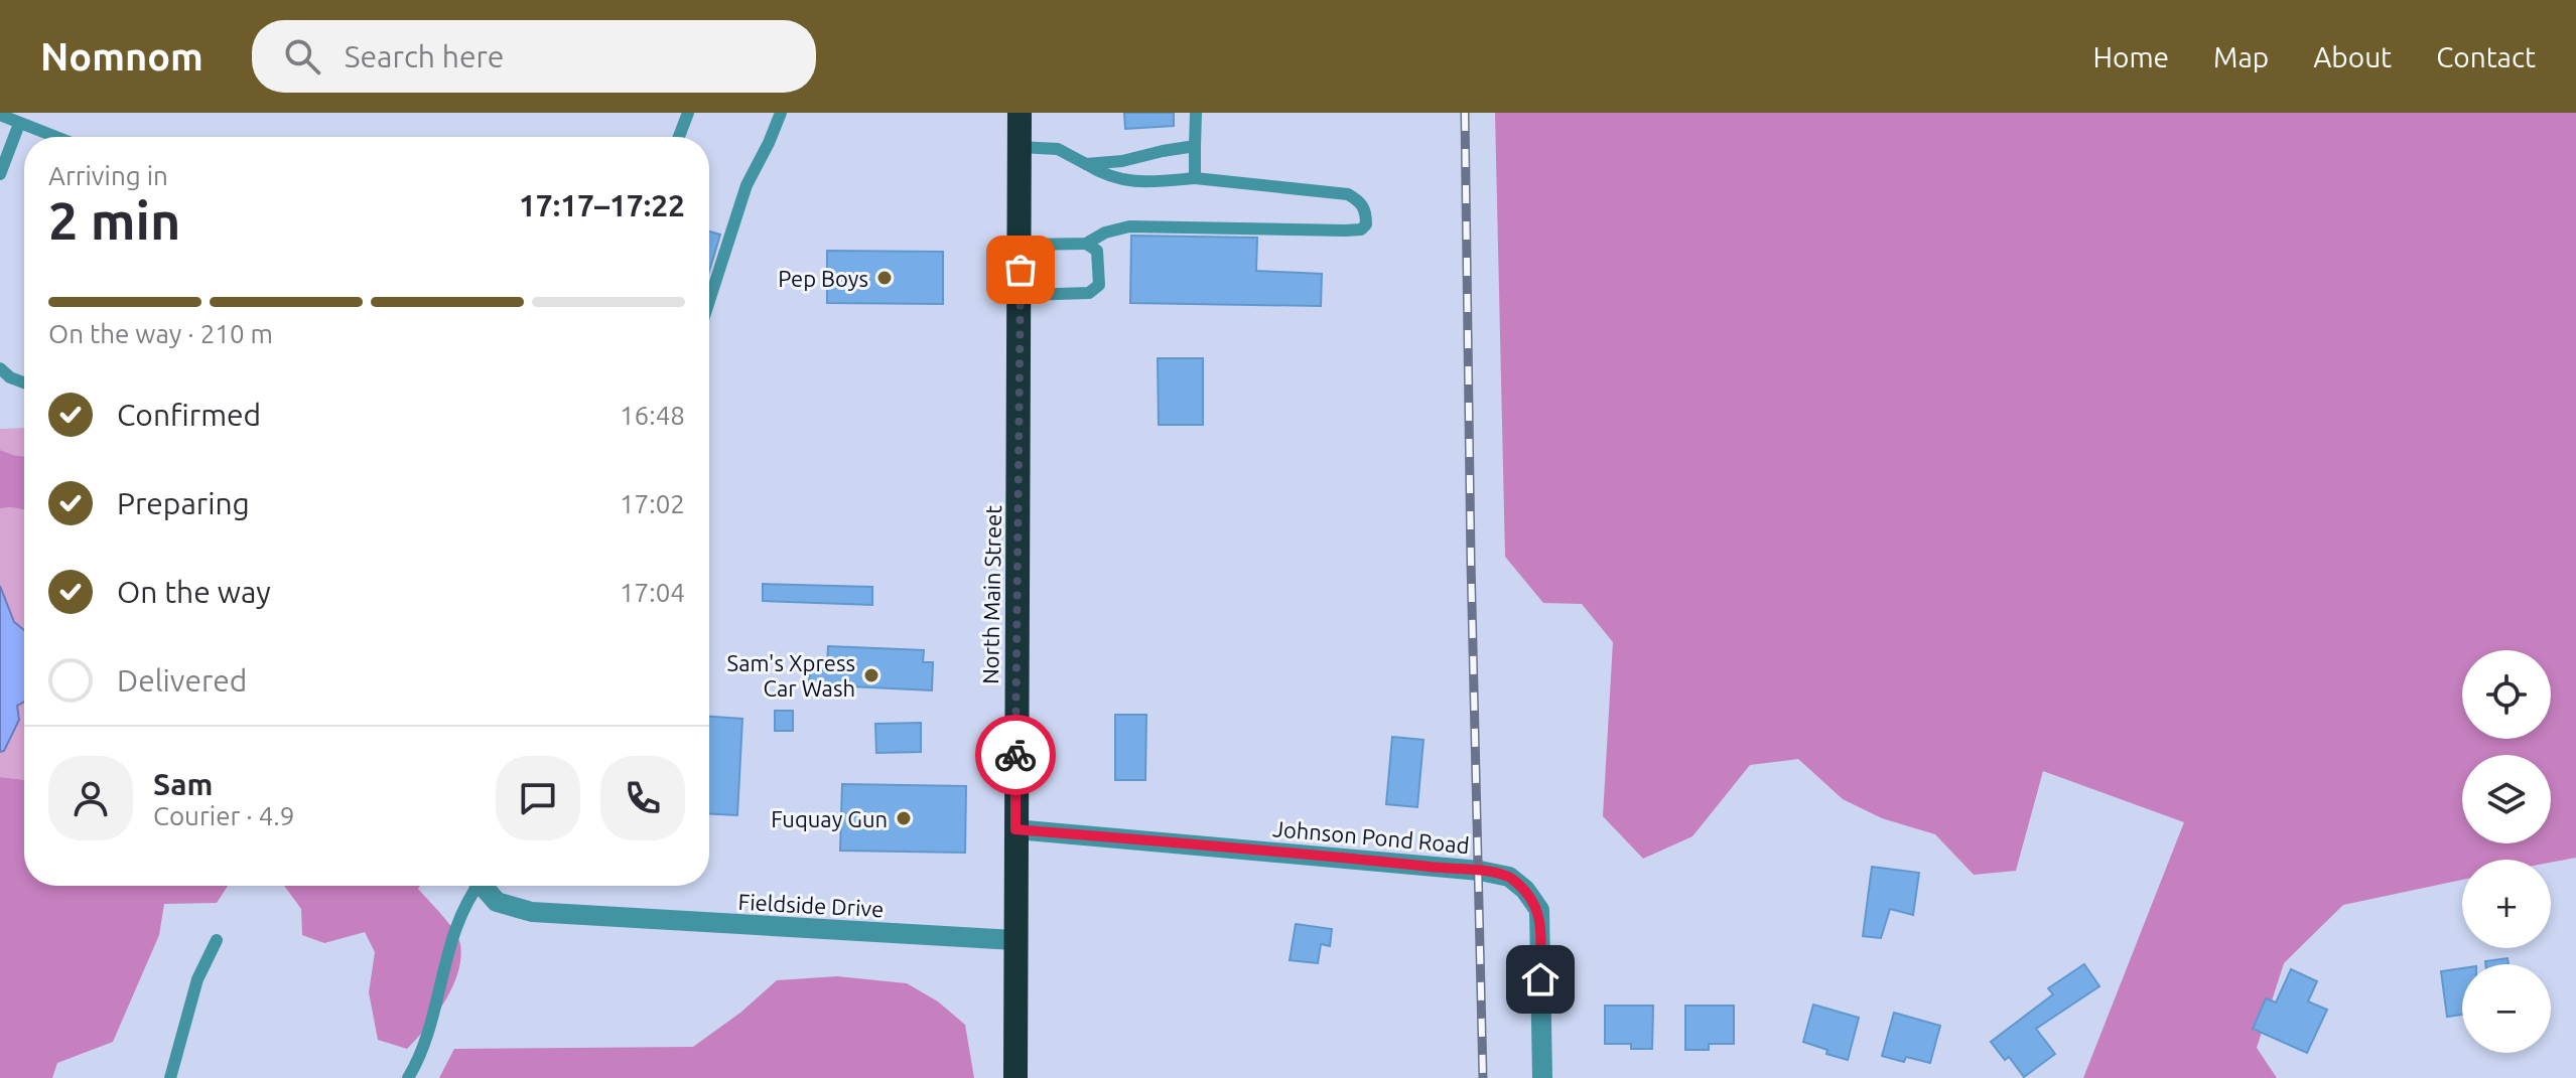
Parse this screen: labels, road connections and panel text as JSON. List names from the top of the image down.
{
  "streets": {
    "highway": ["North Main Street"],
    "street": ["Johnson Pond Road", "Fieldside Drive"]
  },
  "crossings": [
    ["North Main Street", "Johnson Pond Road"],
    ["North Main Street", "Fieldside Drive"]
  ],
  "places": ["Pep Boys", "Sam's Xpress Car Wash", "Fuquay Gun"],
  "page": {
    "header": "Nomnom",
    "search": "Search here",
    "nav": [
      "Home",
      "Map",
      "About",
      "Contact"
    ],
    "heading": ["2 min", "Arriving in", "17:17–17:22"],
    "panel": ["Sam", "Courier · 4.9"],
    "bar": "On the way · 210 m",
    "list": [
      ["Confirmed", "16:48"],
      ["Preparing", "17:02"],
      ["On the way", "17:04"],
      "Delivered"
    ],
    "map_buttons": ["+", "−"]
  }
}
